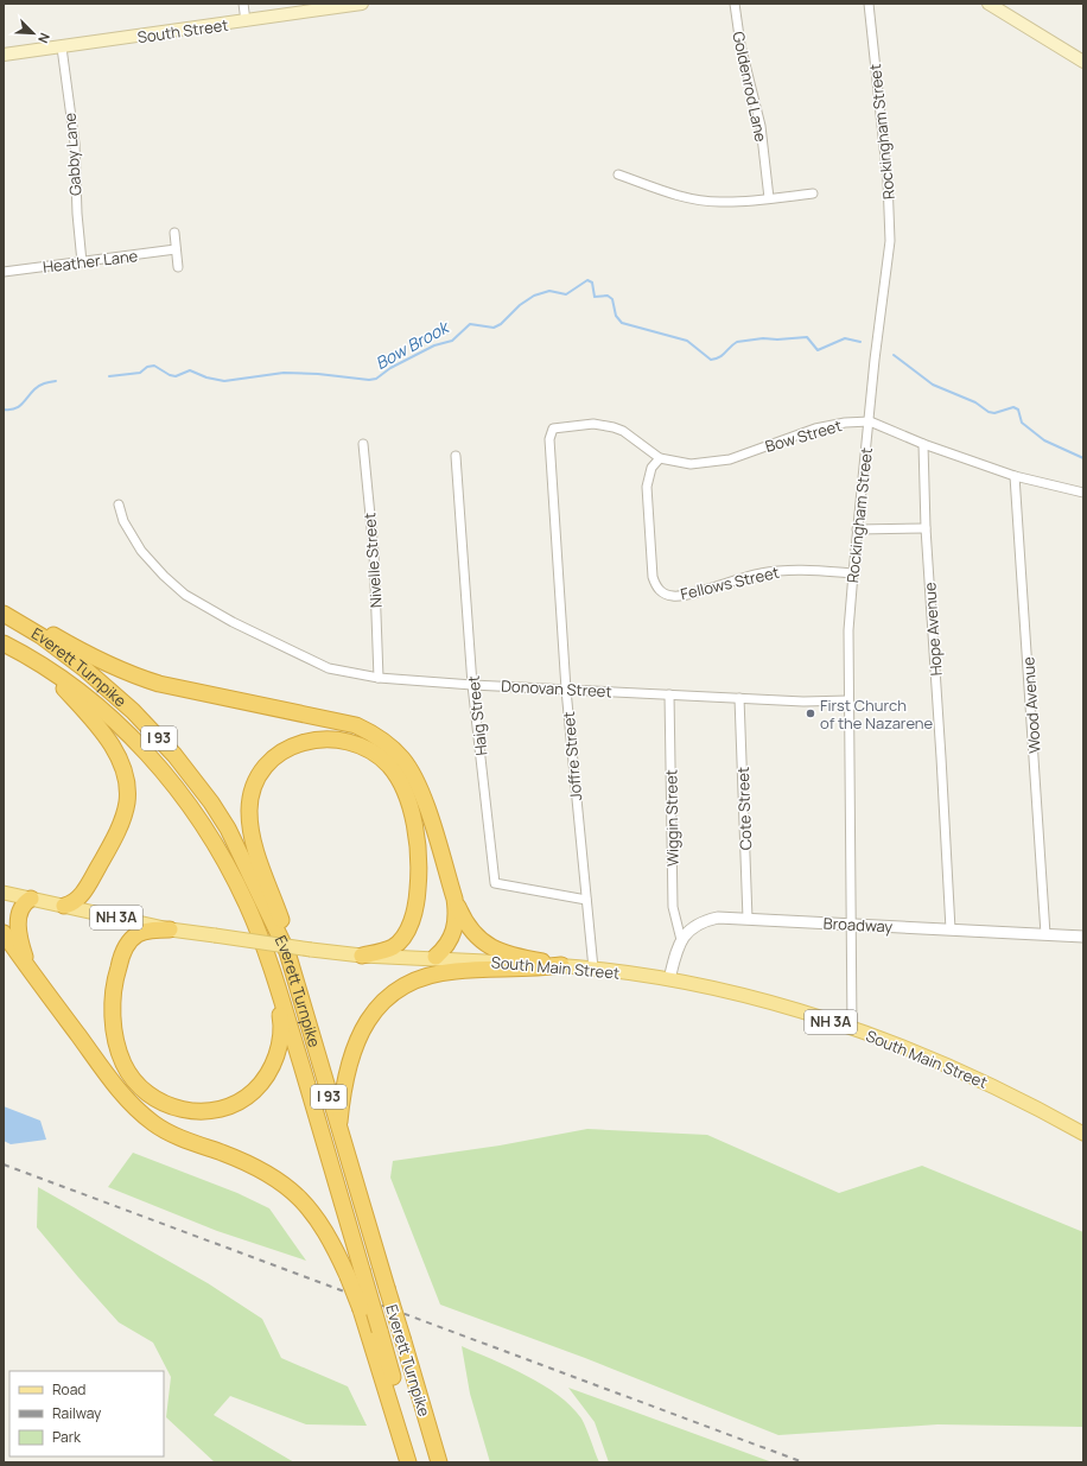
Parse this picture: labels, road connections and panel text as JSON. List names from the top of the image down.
{
  "streets": {
    "highway": ["Everett Turnpike", "I 93"],
    "main road": ["South Street", "NH 3A", "South Main Street"],
    "street": [
      "Goldenrod Lane",
      "Rockingham Street",
      "Gabby Lane",
      "Heather Lane",
      "Bow Street",
      "Nivelle Street",
      "Fellows Street",
      "Hope Avenue",
      "Donovan Street",
      "Wood Avenue",
      "Haig Street",
      "Joffre Street",
      "Cote Street",
      "Wiggin Street",
      "Broadway"
    ]
  },
  "crossings": [
    ["South Street", "Gabby Lane"],
    ["Rockingham Street", "Bow Street"],
    ["Rockingham Street", "Fellows Street"],
    ["Rockingham Street", "Donovan Street"],
    ["Rockingham Street", "Broadway"],
    ["Rockingham Street", "South Main Street"],
    ["Gabby Lane", "Heather Lane"],
    ["Bow Street", "Fellows Street"],
    ["Bow Street", "Hope Avenue"],
    ["Bow Street", "Wood Avenue"],
    ["Bow Street", "Joffre Street"],
    ["Nivelle Street", "Donovan Street"],
    ["Hope Avenue", "Broadway"],
    ["Donovan Street", "Haig Street"],
    ["Donovan Street", "Joffre Street"],
    ["Donovan Street", "Cote Street"],
    ["Donovan Street", "Wiggin Street"],
    ["Wood Avenue", "Broadway"],
    ["Haig Street", "Joffre Street"],
    ["Joffre Street", "South Main Street"],
    ["Cote Street", "Broadway"],
    ["Wiggin Street", "Broadway"]
  ],
  "water": ["Bow Brook"],
  "places": ["First Church of the Nazarene"],
  "legend": ["Road", "Railway", "Park"],
  "north": "bottom right"
}
